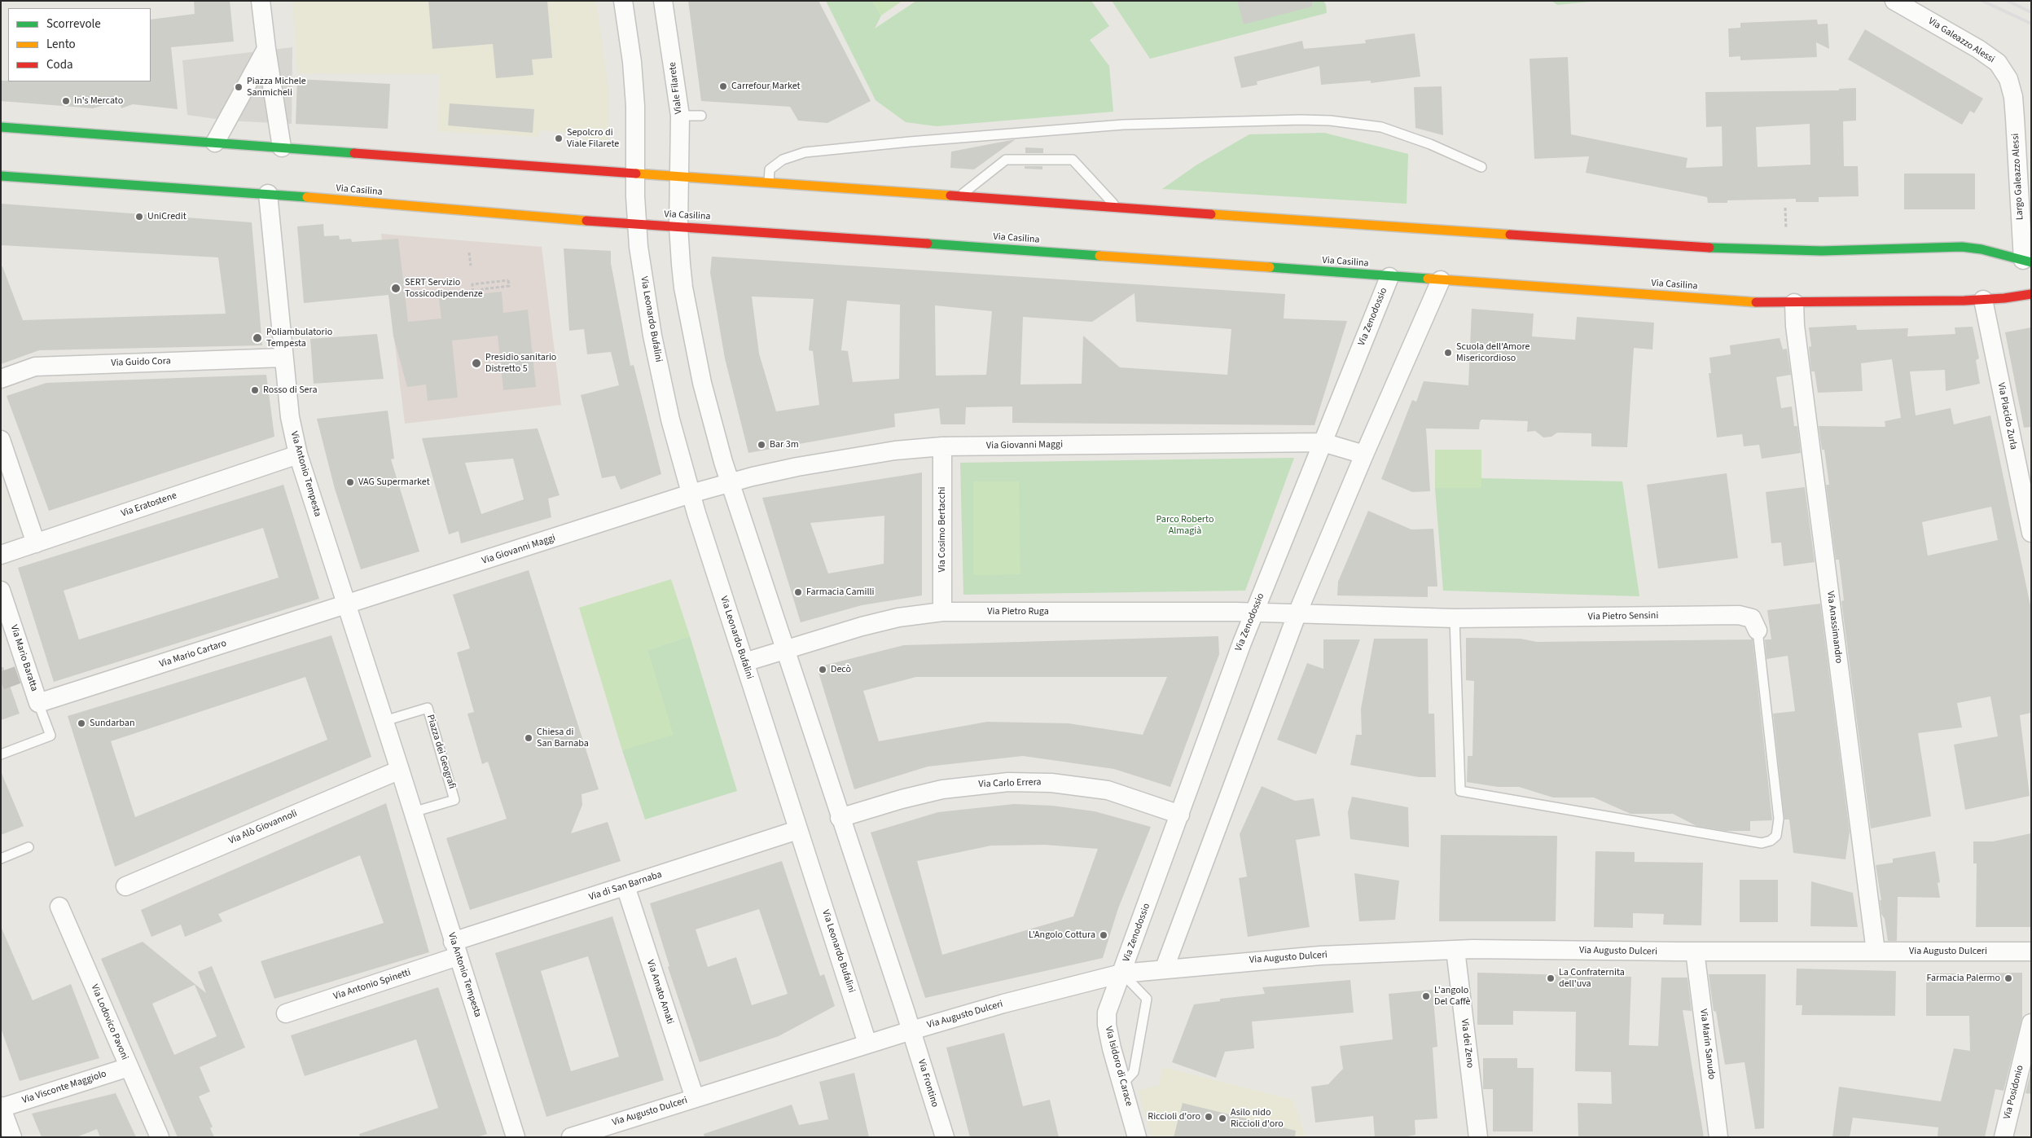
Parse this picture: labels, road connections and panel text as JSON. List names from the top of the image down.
{
  "streets": {
    "main road": ["Via Casilina"],
    "street": [
      "Via Galeazzo Alessi",
      "Viale Filarete",
      "Largo Galeazzo Alessi",
      "Via Zenodossio",
      "Via Leonardo Bufalini",
      "Via Guido Cora",
      "Via Placido Zurla",
      "Via Giovanni Maggi",
      "Via Antonio Tempesta",
      "Via Eratostene",
      "Via Cosimo Bertacchi",
      "Via Pietro Ruga",
      "Via Pietro Sensini",
      "Via Anassimandro",
      "Via Mario Cartaro",
      "Via Mario Baratta",
      "Via Carlo Errera",
      "Via Alò Giovannoli",
      "Via di San Barnaba",
      "Via Augusto Dulceri",
      "Via Antonio Spinetti",
      "Via Amato Amati",
      "Via Lodovico Pavoni",
      "Via dei Zeno",
      "Via Marin Sanudo",
      "Via Isidoro di Carace",
      "Via Frontino",
      "Via Visconte Maggiolo",
      "Via Posidonio"
    ],
    "lane": ["Piazza dei Geografi"]
  },
  "crossings": [
    ["Via Galeazzo Alessi", "Largo Galeazzo Alessi"],
    ["Viale Filarete", "Via Casilina"],
    ["Via Casilina", "Via Zenodossio"],
    ["Via Casilina", "Via Leonardo Bufalini"],
    ["Via Casilina", "Via Placido Zurla"],
    ["Via Casilina", "Via Antonio Tempesta"],
    ["Via Casilina", "Via Anassimandro"],
    ["Via Zenodossio", "Via Giovanni Maggi"],
    ["Via Zenodossio", "Via Pietro Ruga"],
    ["Via Zenodossio", "Via Pietro Sensini"],
    ["Via Zenodossio", "Via Carlo Errera"],
    ["Via Zenodossio", "Via Augusto Dulceri"],
    ["Via Zenodossio", "Via Isidoro di Carace"],
    ["Via Leonardo Bufalini", "Via Giovanni Maggi"],
    ["Via Leonardo Bufalini", "Via Pietro Ruga"],
    ["Via Leonardo Bufalini", "Via di San Barnaba"],
    ["Via Leonardo Bufalini", "Via Augusto Dulceri"],
    ["Via Guido Cora", "Via Antonio Tempesta"],
    ["Via Giovanni Maggi", "Via Antonio Tempesta"],
    ["Via Giovanni Maggi", "Via Cosimo Bertacchi"],
    ["Via Giovanni Maggi", "Via Mario Cartaro"],
    ["Via Antonio Tempesta", "Via Eratostene"],
    ["Via Antonio Tempesta", "Via Mario Cartaro"],
    ["Via Antonio Tempesta", "Piazza dei Geografi"],
    ["Via Antonio Tempesta", "Via di San Barnaba"],
    ["Via Antonio Tempesta", "Via Antonio Spinetti"],
    ["Via Cosimo Bertacchi", "Via Pietro Ruga"],
    ["Via Pietro Ruga", "Via Pietro Sensini"],
    ["Via Anassimandro", "Via Augusto Dulceri"],
    ["Via Mario Cartaro", "Via Mario Baratta"],
    ["Via di San Barnaba", "Via Antonio Spinetti"],
    ["Via di San Barnaba", "Via Amato Amati"],
    ["Via Augusto Dulceri", "Via Amato Amati"],
    ["Via Augusto Dulceri", "Via dei Zeno"],
    ["Via Augusto Dulceri", "Via Marin Sanudo"],
    ["Via Augusto Dulceri", "Via Isidoro di Carace"],
    ["Via Augusto Dulceri", "Via Frontino"],
    ["Via Lodovico Pavoni", "Via Visconte Maggiolo"]
  ],
  "parks": ["Parco Roberto Almagià"],
  "places": [
    "Carrefour Market",
    "Piazza Michele Sanmicheli",
    "In's Mercato",
    "Sepolcro di Viale Filarete",
    "UniCredit",
    "SERT Servizio Tossicodipendenze",
    "Poliambulatorio Tempesta",
    "Scuola dell'Amore Misericordioso",
    "Presidio sanitario Distretto 5",
    "Rosso di Sera",
    "Bar 3m",
    "VAG Supermarket",
    "Farmacia Camilli",
    "Decò",
    "Sundarban",
    "Chiesa di San Barnaba",
    "L'Angolo Cottura",
    "La Confraternita dell'uva",
    "Farmacia Palermo",
    "L'angolo Del Caffè",
    "Riccioli d'oro",
    "Asilo nido Riccioli d'oro"
  ],
  "legend": ["Scorrevole", "Lento", "Coda"]
}
